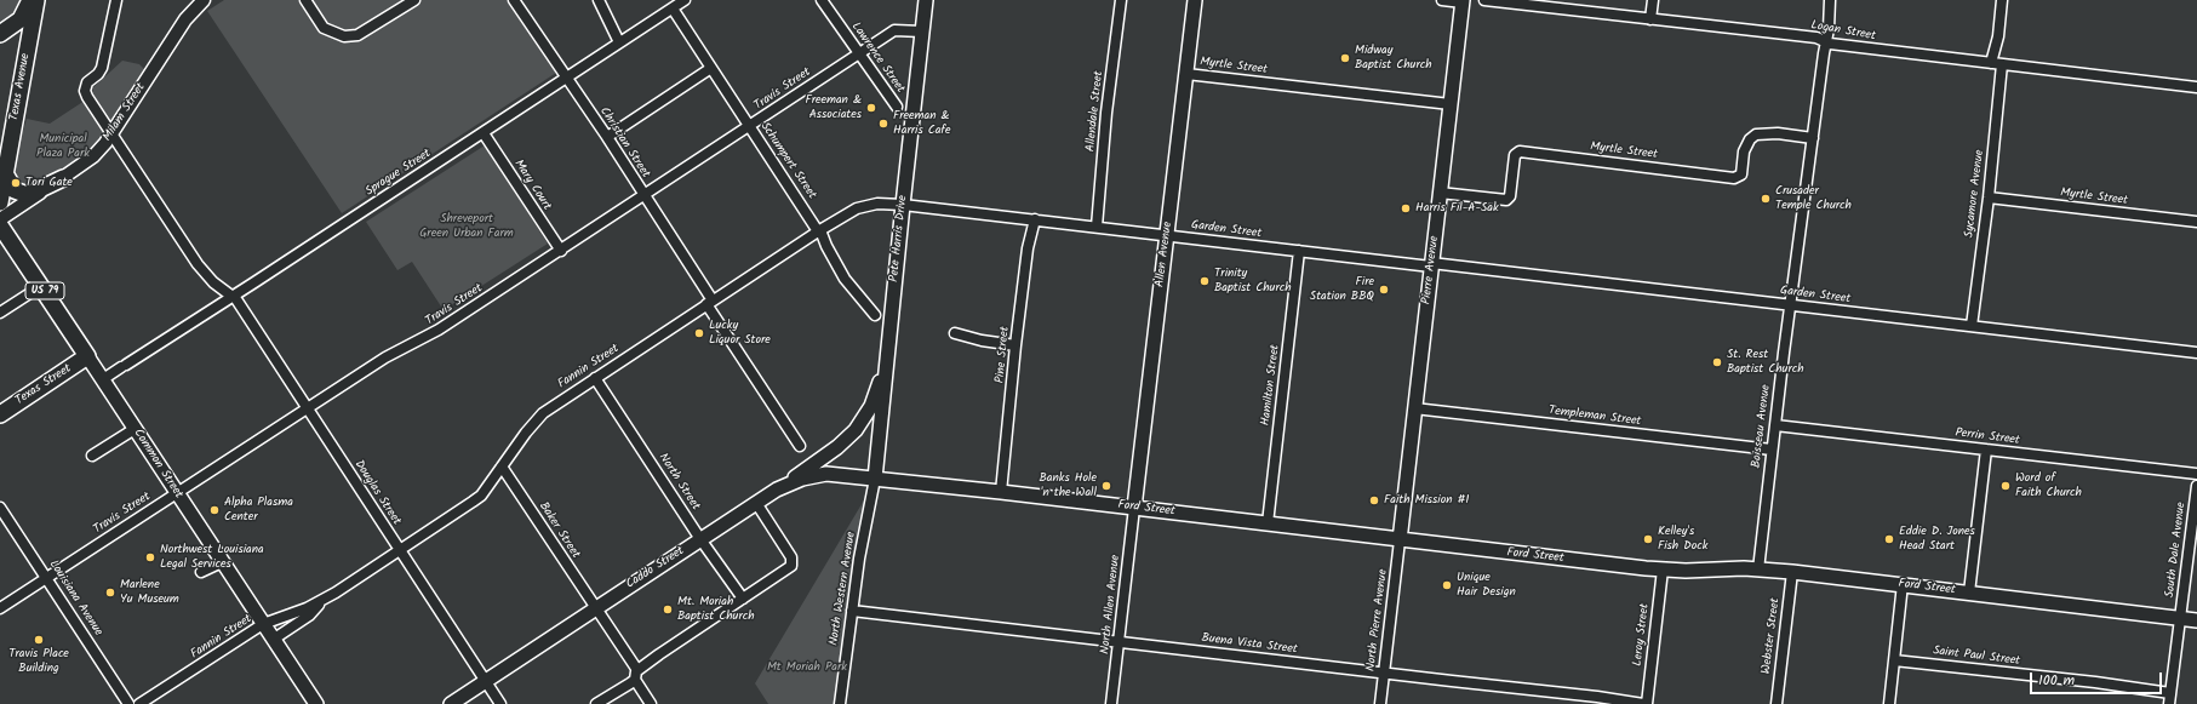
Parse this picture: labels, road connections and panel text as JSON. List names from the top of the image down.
{
  "streets": {
    "main road": [
      "Texas Avenue",
      "Pete Harris Drive",
      "Allen Avenue",
      "Pierre Avenue",
      "US 79",
      "Texas Street",
      "Common Street",
      "Ford Street",
      "Caddo Street"
    ],
    "street": [
      "Logan Street",
      "Lawrence Street",
      "Myrtle Street",
      "Travis Street",
      "Allendale Street",
      "Milam Street",
      "Christian Street",
      "Schumpert Street",
      "Sprague Street",
      "Mary Court",
      "Sycamore Avenue",
      "Garden Street",
      "Pine Street",
      "Fannin Street",
      "Hamilton Street",
      "Templeman Street",
      "Boisseau Avenue",
      "Perrin Street",
      "North Street",
      "Douglas Street",
      "Baker Street",
      "South Dale Avenue",
      "North Western Avenue",
      "Louisiana Avenue",
      "North Allen Avenue",
      "North Pierre Avenue",
      "Leroy Street",
      "Webster Street",
      "Buena Vista Street",
      "Saint Paul Street"
    ]
  },
  "crossings": [
    ["Logan Street", "Sycamore Avenue"],
    ["Logan Street", "Boisseau Avenue"],
    ["Lawrence Street", "Travis Street"],
    ["Myrtle Street", "Sycamore Avenue"],
    ["Myrtle Street", "Allen Avenue"],
    ["Myrtle Street", "Pierre Avenue"],
    ["Myrtle Street", "Boisseau Avenue"],
    ["Travis Street", "Christian Street"],
    ["Travis Street", "Schumpert Street"],
    ["Travis Street", "Mary Court"],
    ["Travis Street", "Pete Harris Drive"],
    ["Travis Street", "Common Street"],
    ["Travis Street", "Douglas Street"],
    ["Travis Street", "Louisiana Avenue"],
    ["Allendale Street", "Garden Street"],
    ["Milam Street", "Douglas Street"],
    ["Christian Street", "Sprague Street"],
    ["Christian Street", "Fannin Street"],
    ["Schumpert Street", "Sprague Street"],
    ["Schumpert Street", "Fannin Street"],
    ["Sprague Street", "Mary Court"],
    ["Sprague Street", "Common Street"],
    ["Sprague Street", "Douglas Street"],
    ["Sycamore Avenue", "Garden Street"],
    ["Garden Street", "Pete Harris Drive"],
    ["Garden Street", "Allen Avenue"],
    ["Garden Street", "Pierre Avenue"],
    ["Garden Street", "Pine Street"],
    ["Garden Street", "Fannin Street"],
    ["Garden Street", "Hamilton Street"],
    ["Garden Street", "Boisseau Avenue"],
    ["Pete Harris Drive", "Fannin Street"],
    ["Pete Harris Drive", "Ford Street"],
    ["Pete Harris Drive", "Caddo Street"],
    ["Pete Harris Drive", "North Western Avenue"],
    ["Allen Avenue", "Ford Street"],
    ["Allen Avenue", "North Allen Avenue"],
    ["Pierre Avenue", "Templeman Street"],
    ["Pierre Avenue", "Ford Street"],
    ["Pierre Avenue", "North Pierre Avenue"],
    ["Pine Street", "Ford Street"],
    ["Fannin Street", "Common Street"],
    ["Fannin Street", "North Street"],
    ["Fannin Street", "Douglas Street"],
    ["Fannin Street", "Baker Street"],
    ["Texas Street", "Common Street"],
    ["Hamilton Street", "Ford Street"],
    ["Templeman Street", "Boisseau Avenue"],
    ["Boisseau Avenue", "Perrin Street"],
    ["Boisseau Avenue", "Ford Street"],
    ["North Street", "Caddo Street"],
    ["Douglas Street", "Caddo Street"],
    ["Ford Street", "South Dale Avenue"],
    ["Ford Street", "Caddo Street"],
    ["Ford Street", "North Western Avenue"],
    ["Ford Street", "North Allen Avenue"],
    ["Ford Street", "North Pierre Avenue"],
    ["Ford Street", "Leroy Street"],
    ["Ford Street", "Webster Street"],
    ["Baker Street", "Caddo Street"],
    ["South Dale Avenue", "Saint Paul Street"],
    ["Caddo Street", "North Western Avenue"],
    ["North Western Avenue", "Buena Vista Street"],
    ["North Allen Avenue", "Buena Vista Street"],
    ["North Pierre Avenue", "Buena Vista Street"]
  ],
  "parks": ["Municipal Plaza Park", "Shreveport Green Urban Farm", "Mt Moriah Park"],
  "places": [
    "Midway Baptist Church",
    "Freeman & Associates",
    "Freeman & Harris Cafe",
    "Tori Gate",
    "Crusader Temple Church",
    "Harris Fil-A-Sak",
    "Trinity Baptist Church",
    "Fire Station BBQ",
    "Lucky Liquor Store",
    "St. Rest Baptist Church",
    "Banks Hole 'n the Wall",
    "Word of Faith Church",
    "Faith Mission #1",
    "Alpha Plasma Center",
    "Kelley's Fish Dock",
    "Eddie D. Jones Head Start",
    "Northwest Louisiana Legal Services",
    "Unique Hair Design",
    "Marlene Yu Museum",
    "Mt. Moriah Baptist Church",
    "Travis Place Building"
  ],
  "scale_bar": "100 m"
}
